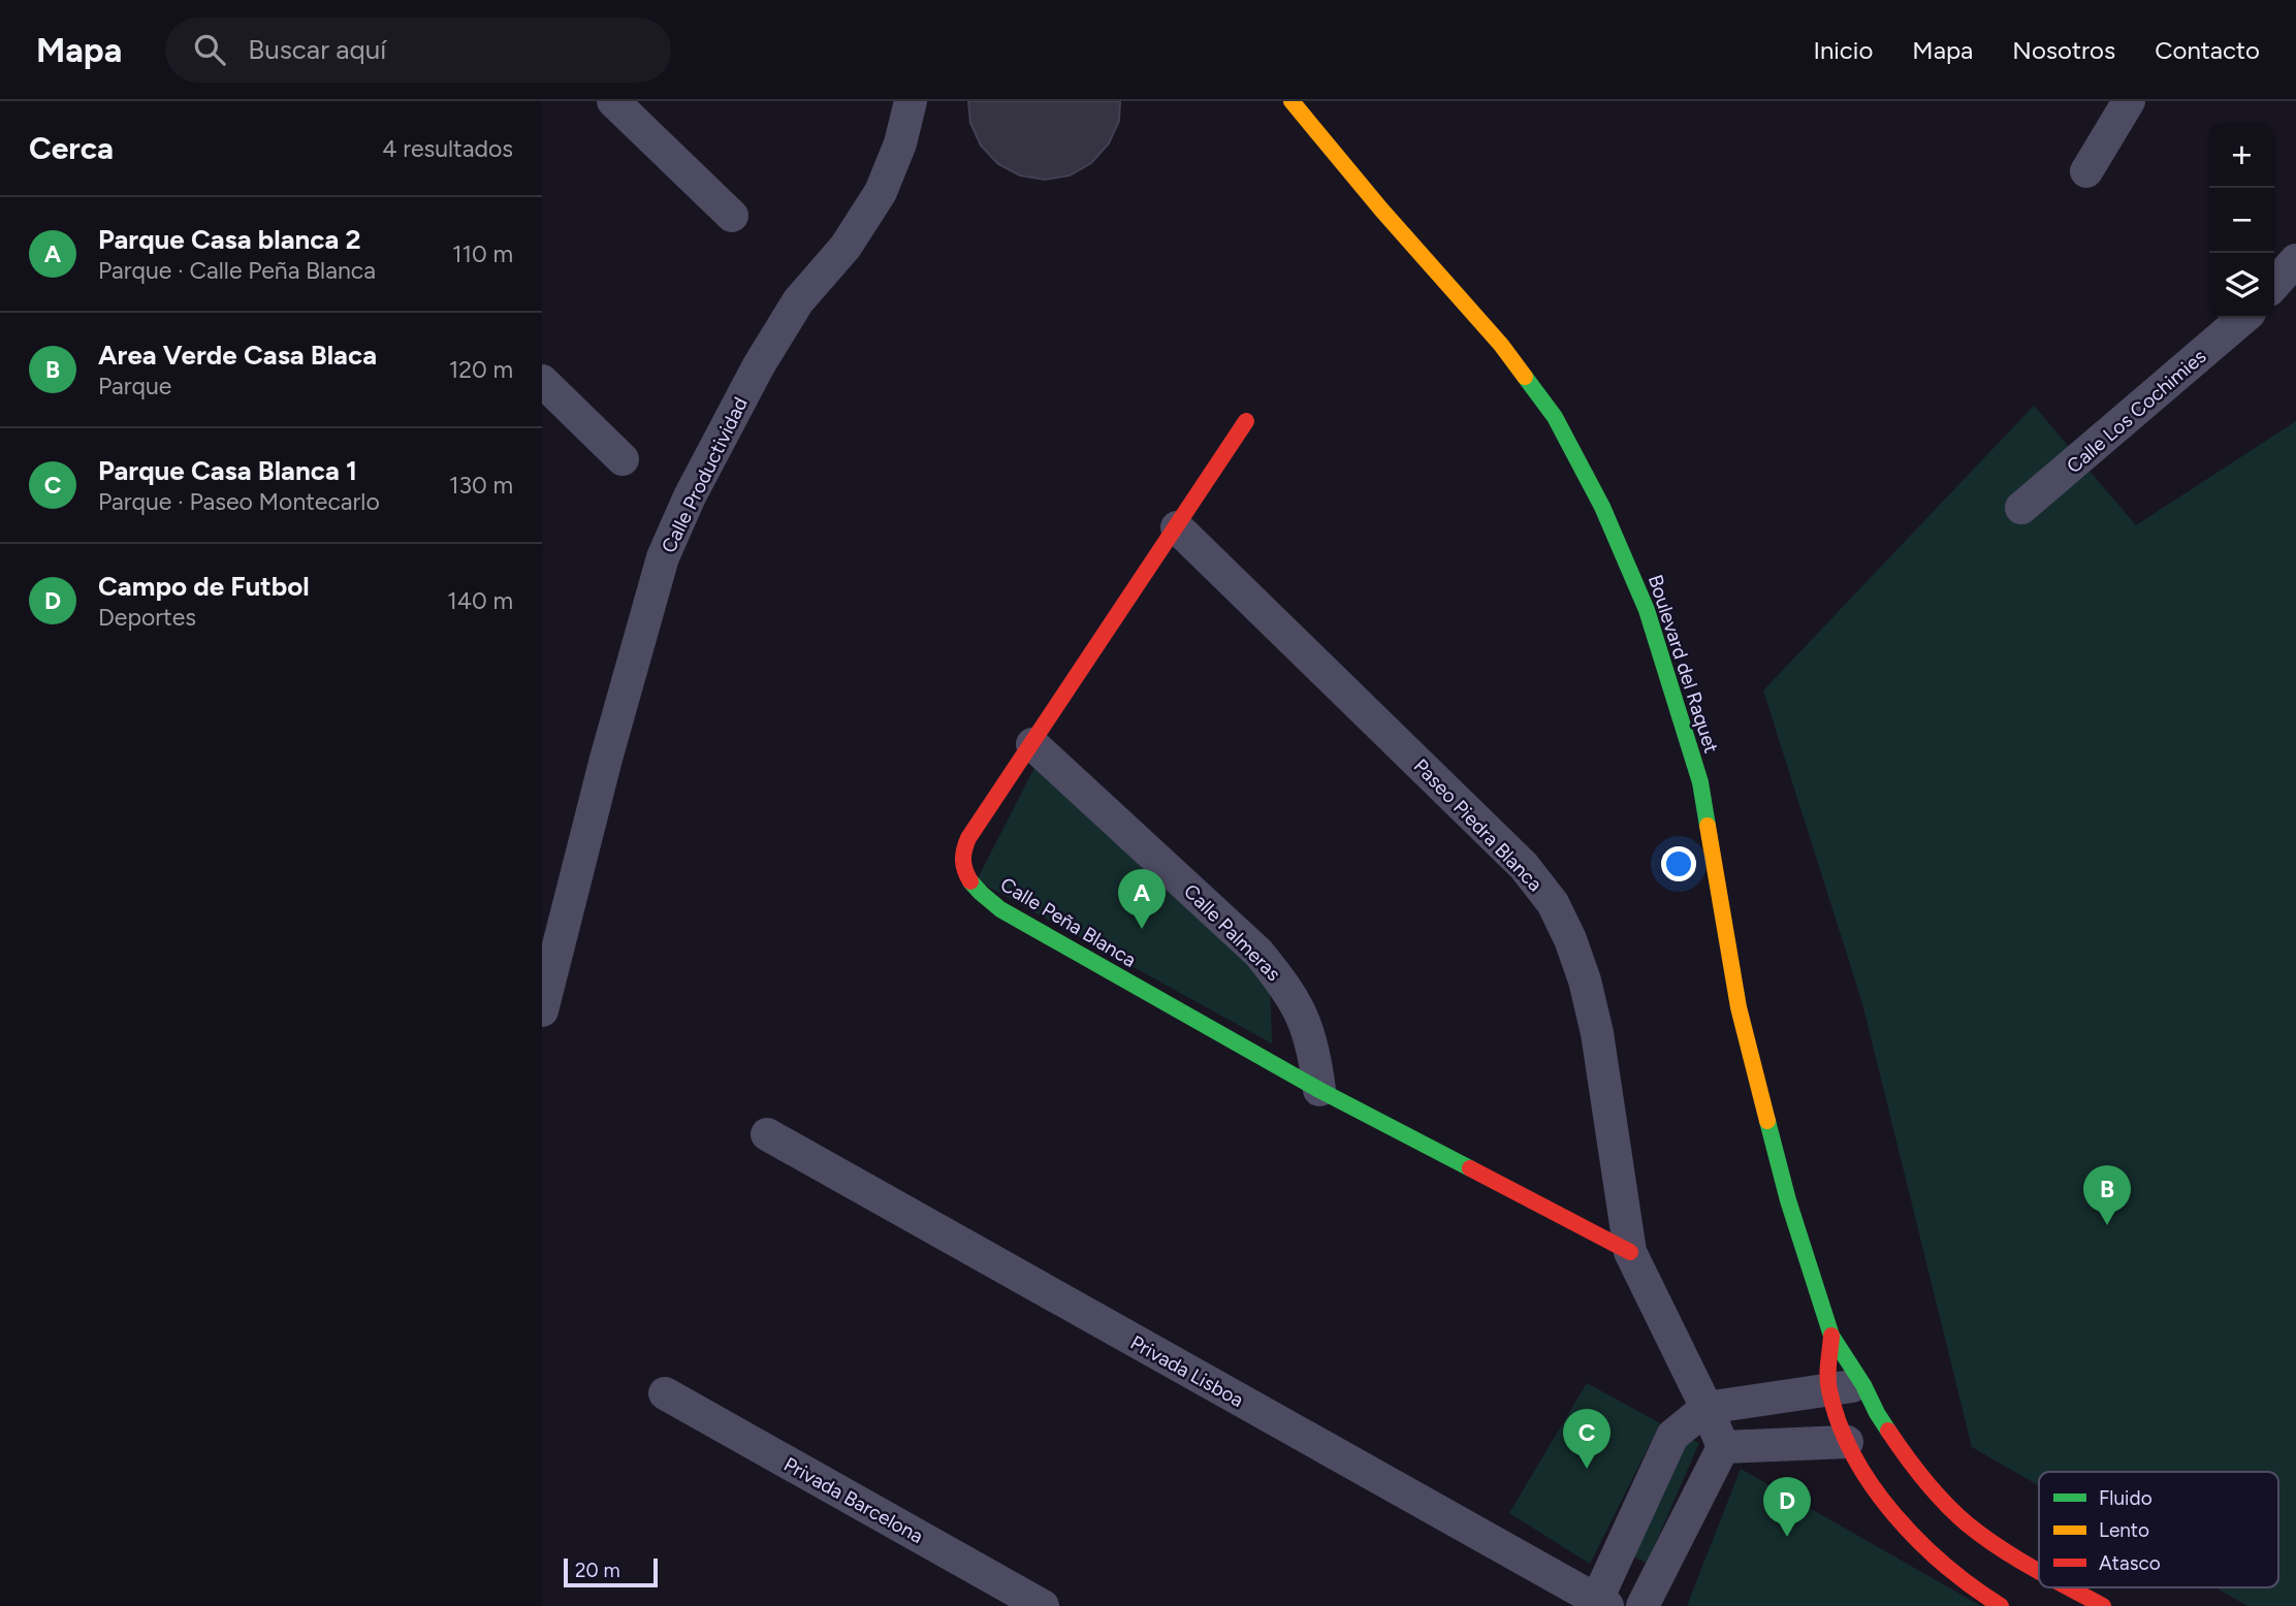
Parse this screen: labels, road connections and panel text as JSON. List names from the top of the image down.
{
  "streets": {
    "street": [
      "Calle Los Cochimies",
      "Calle Productividad",
      "Boulevard del Raquet",
      "Paseo Piedra Blanca",
      "Calle Peña Blanca",
      "Calle Palmeras",
      "Privada Lisboa",
      "Privada Barcelona"
    ]
  },
  "crossings": [
    ["Paseo Piedra Blanca", "Calle Peña Blanca"],
    ["Calle Peña Blanca", "Calle Palmeras"]
  ],
  "legend": ["Fluido", "Lento", "Atasco"],
  "scale_bar": "20 m",
  "page": {
    "header": "Mapa",
    "search": "Buscar aquí",
    "nav": [
      "Inicio",
      "Mapa",
      "Nosotros",
      "Contacto"
    ],
    "heading": ["Cerca", "4 resultados"],
    "map_buttons": ["+", "−"],
    "list": [
      {
        "mark": "A",
        "name": "Parque Casa blanca 2",
        "note": "Parque · Calle Peña Blanca",
        "value": "110 m"
      },
      {
        "mark": "B",
        "name": "Area Verde Casa Blaca",
        "note": "Parque",
        "value": "120 m"
      },
      {
        "mark": "C",
        "name": "Parque Casa Blanca 1",
        "note": "Parque · Paseo Montecarlo",
        "value": "130 m"
      },
      {
        "mark": "D",
        "name": "Campo de Futbol",
        "note": "Deportes",
        "value": "140 m"
      }
    ],
    "pins": [
      "A",
      "B",
      "C",
      "D"
    ],
    "scale": "20 m"
  }
}
